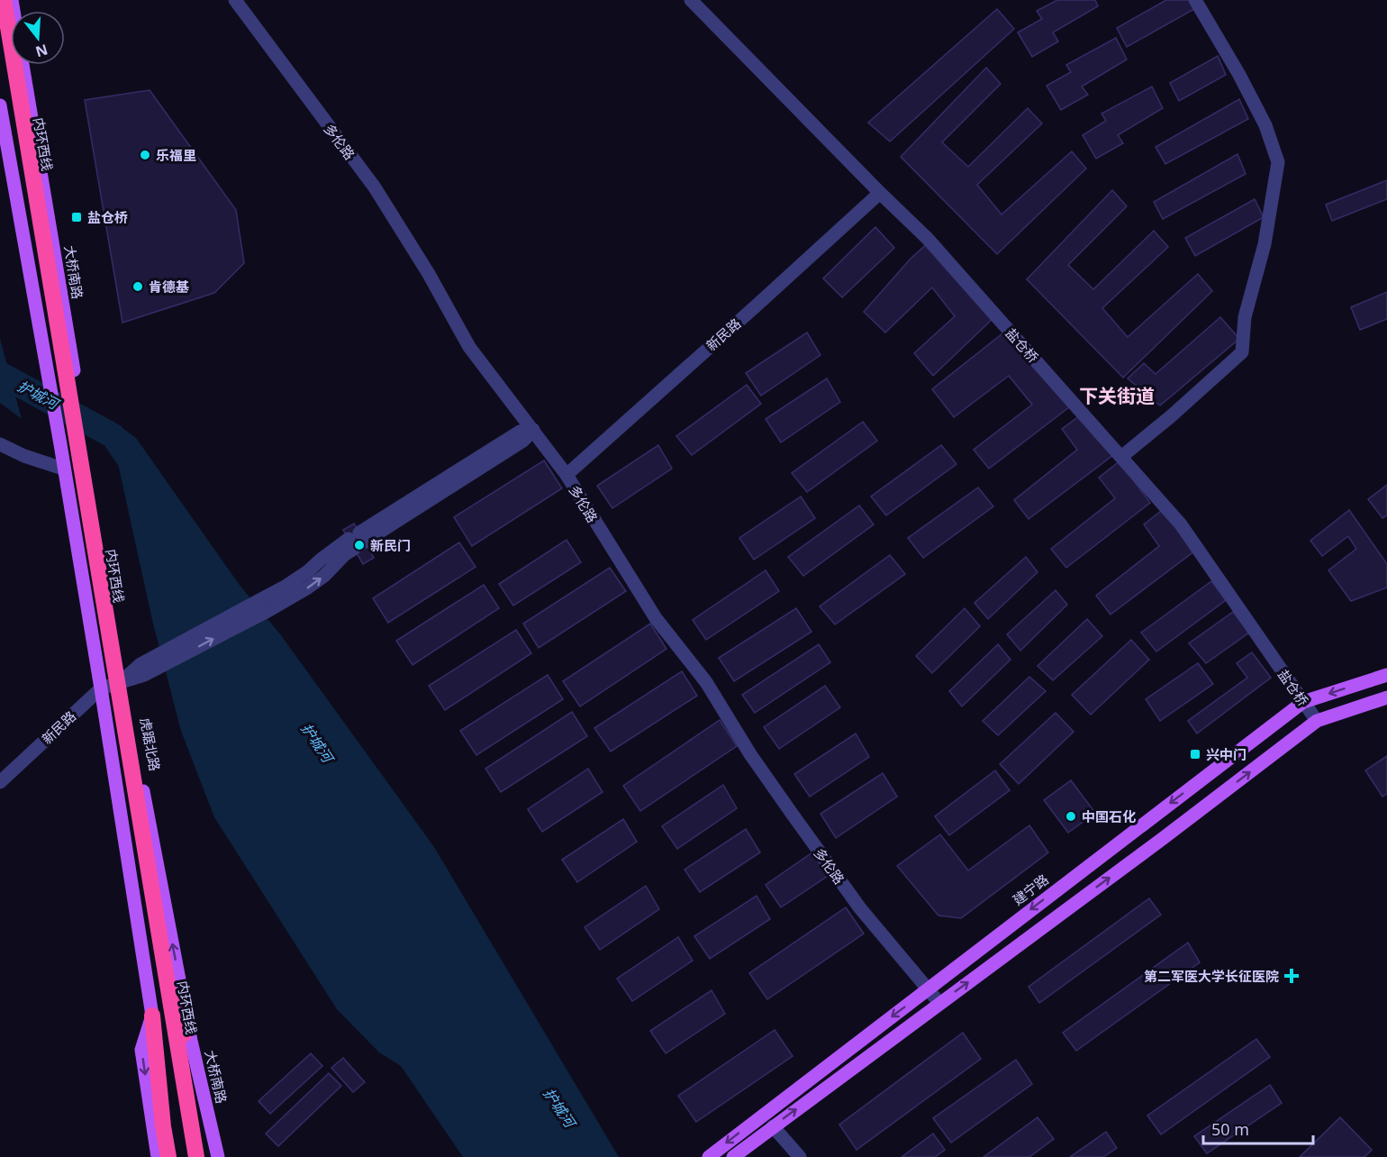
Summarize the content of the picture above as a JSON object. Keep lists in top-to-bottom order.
{
  "streets": {
    "highway": ["内环西线"],
    "main road": ["大桥南路", "虎踞北路", "建宁路"],
    "street": ["多伦路", "新民路", "盐仓桥"]
  },
  "crossings": [
    ["多伦路", "新民路"],
    ["多伦路", "建宁路"],
    ["大桥南路", "虎踞北路"],
    ["新民路", "盐仓桥"],
    ["新民路", "虎踞北路"],
    ["盐仓桥", "建宁路"]
  ],
  "districts": ["下关街道"],
  "water": ["护城河"],
  "places": {
    "other": [
      "乐福里",
      "肯德基",
      "新民门",
      "中国石化"
    ],
    "transit": ["盐仓桥", "兴中门"],
    "health": ["第二军医大学长征医院"]
  },
  "scale_bar": "50 m",
  "north": "bottom"
}
